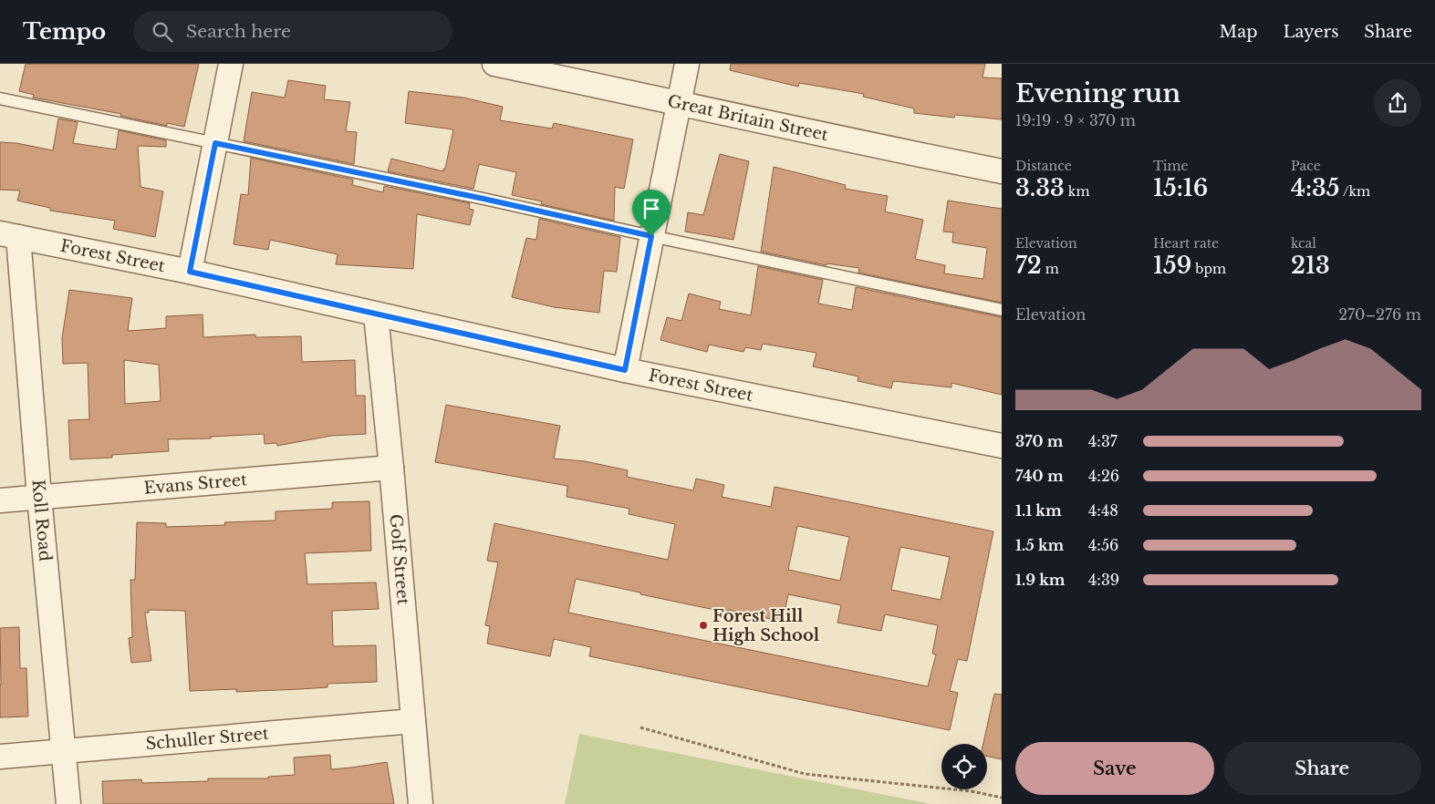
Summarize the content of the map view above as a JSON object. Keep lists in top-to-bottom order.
{
  "streets": {
    "street": [
      "Great Britain Street",
      "Forest Street",
      "Evans Street",
      "Koll Road",
      "Golf Street",
      "Schuller Street"
    ]
  },
  "crossings": [
    ["Forest Street", "Koll Road"],
    ["Forest Street", "Golf Street"],
    ["Evans Street", "Koll Road"],
    ["Evans Street", "Golf Street"],
    ["Koll Road", "Schuller Street"],
    ["Golf Street", "Schuller Street"]
  ],
  "places": ["Forest Hill High School"],
  "page": {
    "header": "Tempo",
    "search": "Search here",
    "nav": ["Map", "Layers", "Share"],
    "heading": ["Evening run", "19:19 · 9 × 370 m"],
    "stats": [
      ["Distance", "3.33 km"],
      ["Time", "15:16"],
      ["Pace", "4:35 /km"],
      ["Elevation", "72 m"],
      ["Heart rate", "159 bpm"],
      ["kcal", "213"]
    ],
    "chart": ["Elevation", "270–276 m"],
    "list": [
      {
        "name": "370 m",
        "note": "4:37"
      },
      {
        "name": "740 m",
        "note": "4:26"
      },
      {
        "name": "1.1 km",
        "note": "4:48"
      },
      {
        "name": "1.5 km",
        "note": "4:56"
      },
      {
        "name": "1.9 km",
        "note": "4:39"
      }
    ],
    "buttons": ["Save", "Share"]
  }
}
